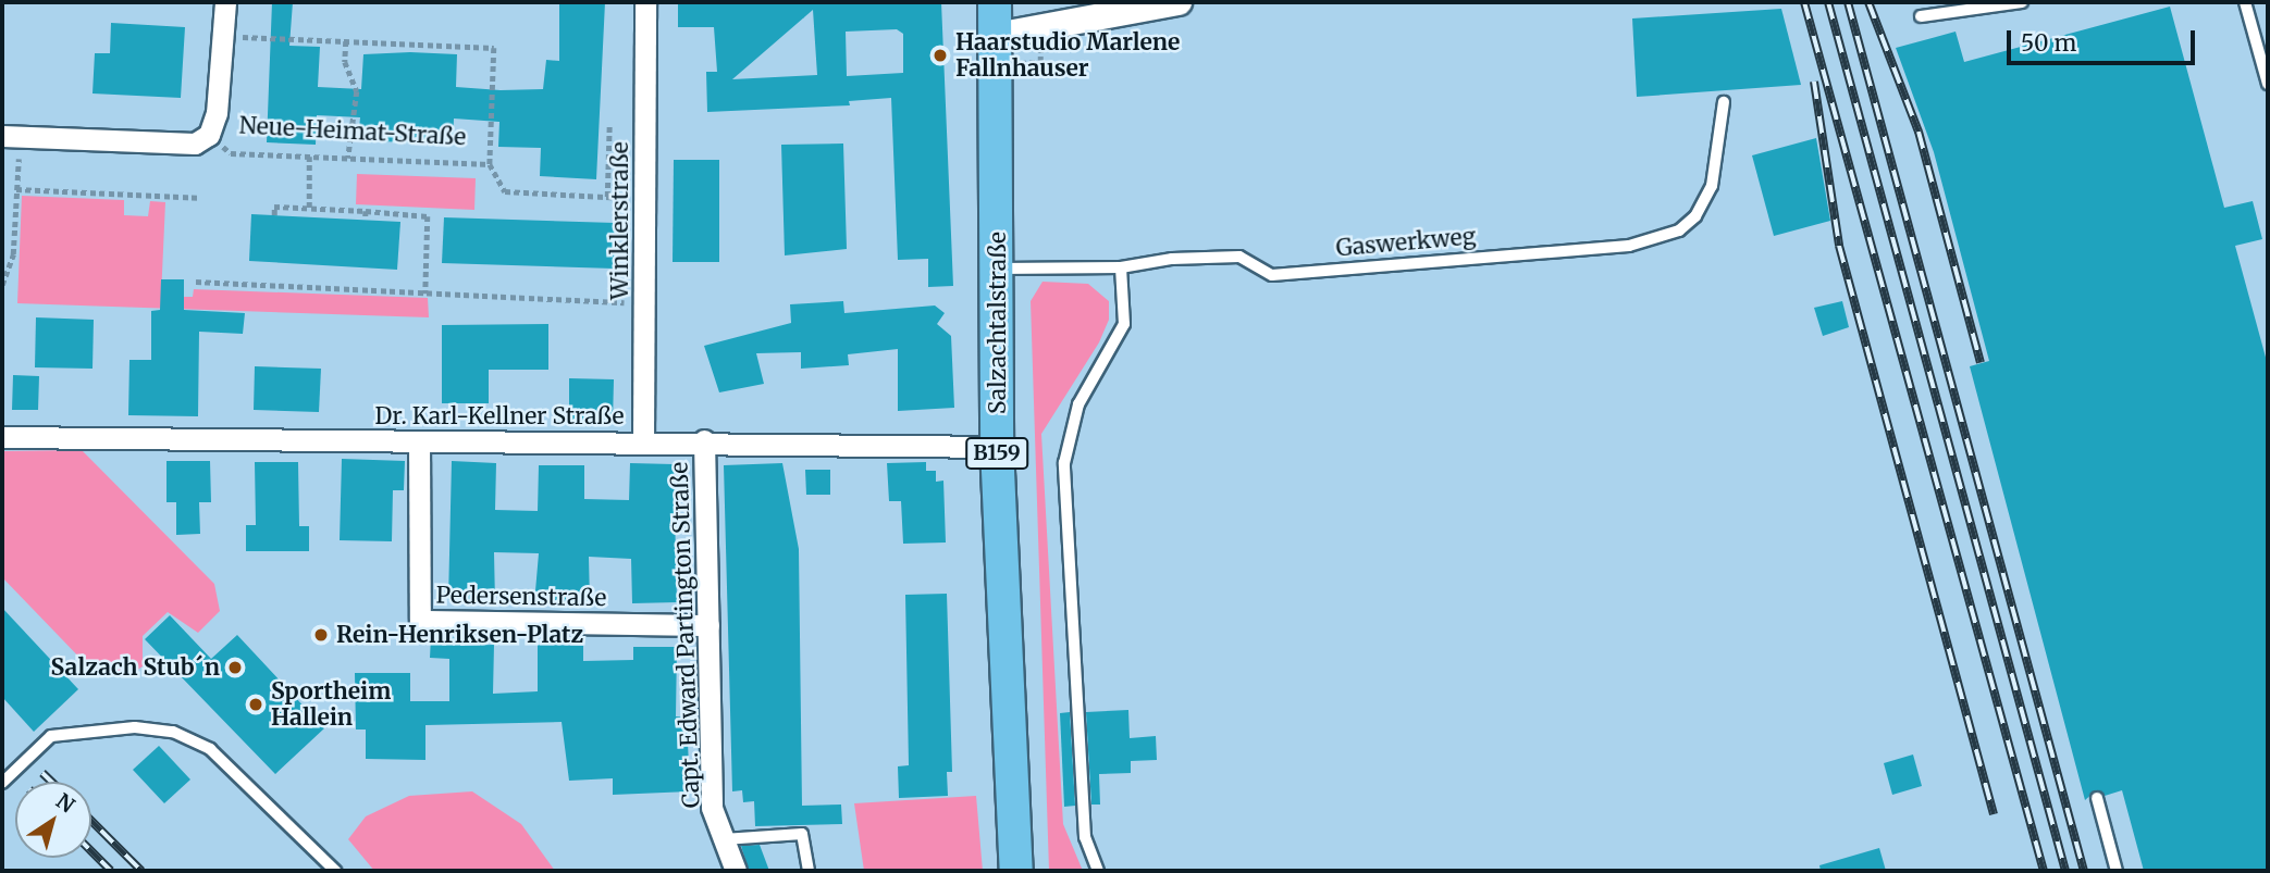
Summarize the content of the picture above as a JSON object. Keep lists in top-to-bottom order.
{
  "streets": {
    "main road": ["Salzachtalstraße", "B159"],
    "street": [
      "Neue-Heimat-Straße",
      "Winklerstraße",
      "Dr. Karl-Kellner Straße",
      "Pedersenstraße",
      "Capt. Edward Partington Straße"
    ],
    "lane": ["Gaswerkweg"]
  },
  "crossings": [
    ["Neue-Heimat-Straße", "Winklerstraße"],
    ["Winklerstraße", "Dr. Karl-Kellner Straße"],
    ["Gaswerkweg", "Salzachtalstraße"],
    ["Salzachtalstraße", "Dr. Karl-Kellner Straße"],
    ["Dr. Karl-Kellner Straße", "Pedersenstraße"],
    ["Dr. Karl-Kellner Straße", "Capt. Edward Partington Straße"],
    ["Pedersenstraße", "Capt. Edward Partington Straße"]
  ],
  "places": [
    "Haarstudio Marlene Fallnhauser",
    "Rein-Henriksen-Platz",
    "Salzach Stub´n",
    "Sportheim Hallein"
  ],
  "scale_bar": "50 m",
  "north": "top right"
}
